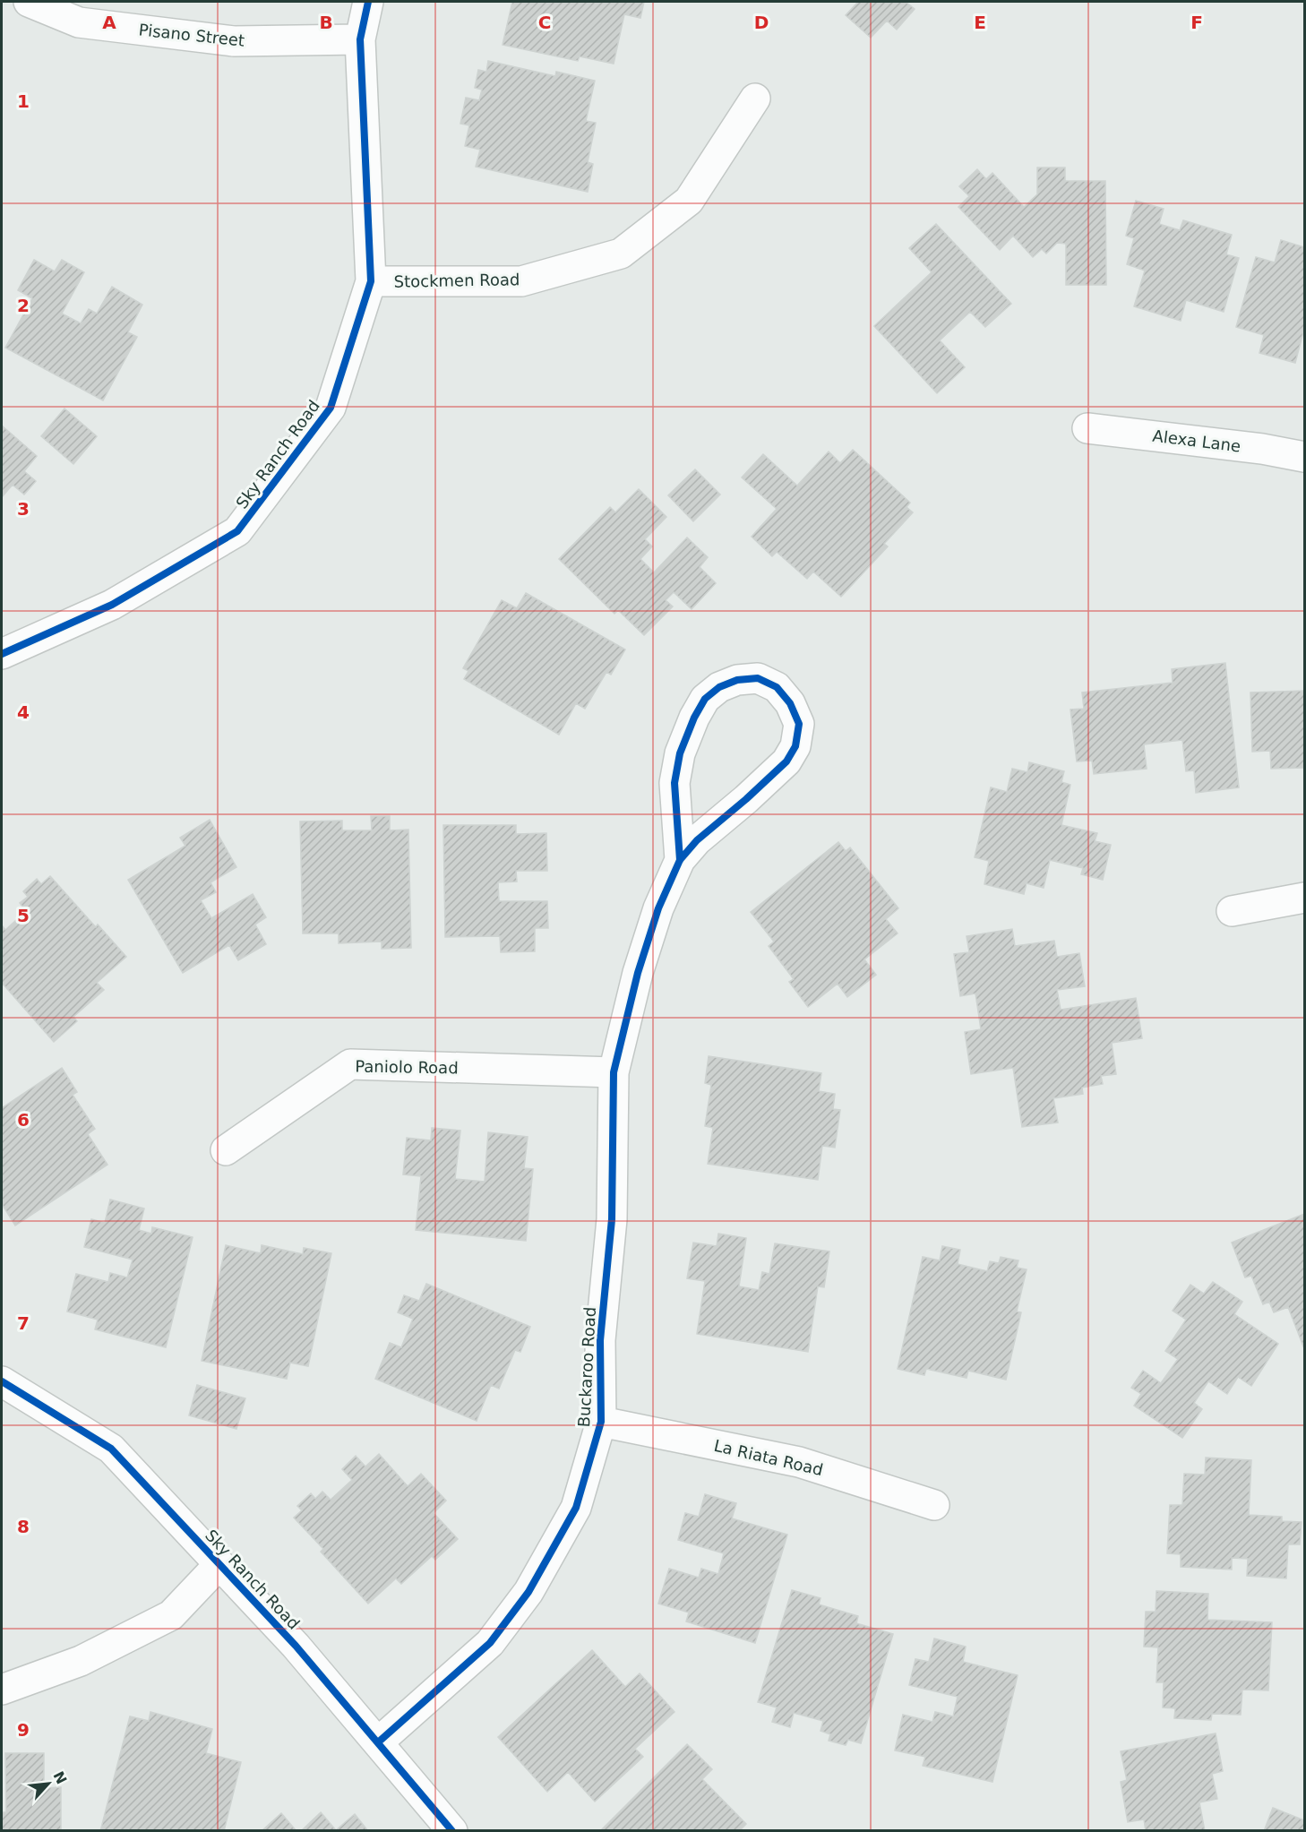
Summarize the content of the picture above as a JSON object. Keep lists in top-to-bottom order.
{
  "streets": {
    "street": [
      "Pisano Street",
      "Stockmen Road",
      "Alexa Lane",
      "Sky Ranch Road",
      "Paniolo Road",
      "Buckaroo Road",
      "La Riata Road"
    ]
  },
  "crossings": [
    ["Pisano Street", "Sky Ranch Road"],
    ["Stockmen Road", "Sky Ranch Road"],
    ["Sky Ranch Road", "Buckaroo Road"],
    ["Paniolo Road", "Buckaroo Road"],
    ["Buckaroo Road", "La Riata Road"]
  ],
  "north": "top right",
  "grid": {
    "columns": [
      "A",
      "B",
      "C",
      "D",
      "E",
      "F"
    ],
    "rows": [
      "1",
      "2",
      "3",
      "4",
      "5",
      "6",
      "7",
      "8",
      "9"
    ]
  }
}
